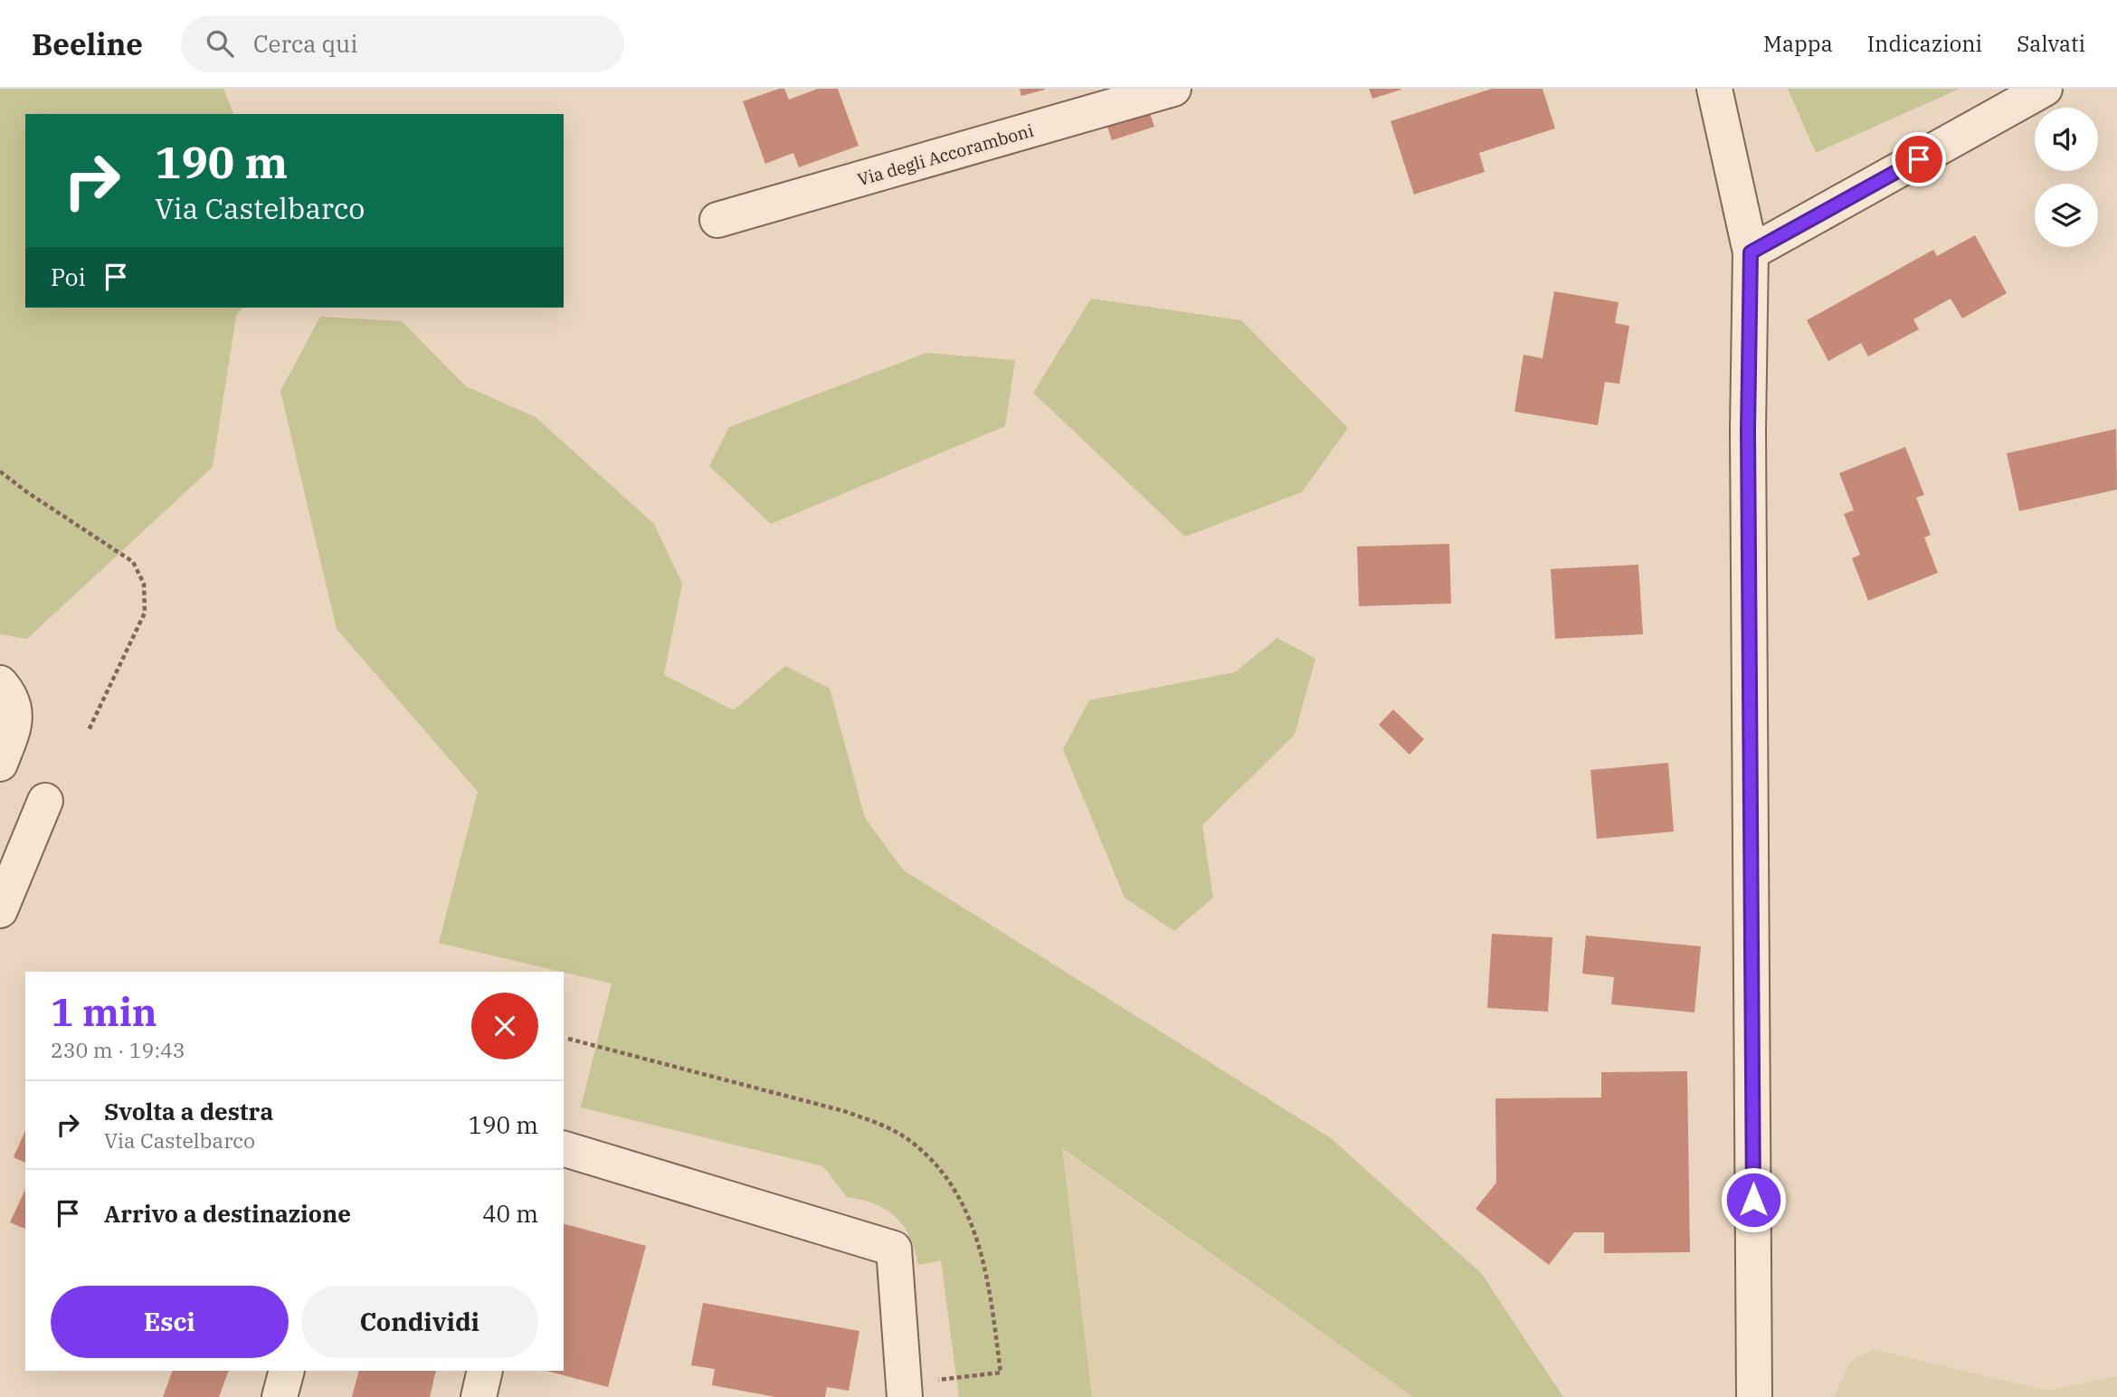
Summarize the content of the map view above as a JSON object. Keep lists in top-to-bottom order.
{
  "streets": {
    "street": ["Via degli Accoramboni"]
  },
  "page": {
    "header": "Beeline",
    "search": "Cerca qui",
    "nav": ["Mappa", "Indicazioni", "Salvati"],
    "turn": ["190 m", "Via Castelbarco"],
    "then": "Poi",
    "heading": ["1 min", "230 m · 19:43"],
    "list": [
      {
        "name": "Svolta a destra",
        "note": "Via Castelbarco",
        "value": "190 m"
      },
      {
        "name": "Arrivo a destinazione",
        "value": "40 m"
      }
    ],
    "buttons": ["Esci", "Condividi"]
  }
}
